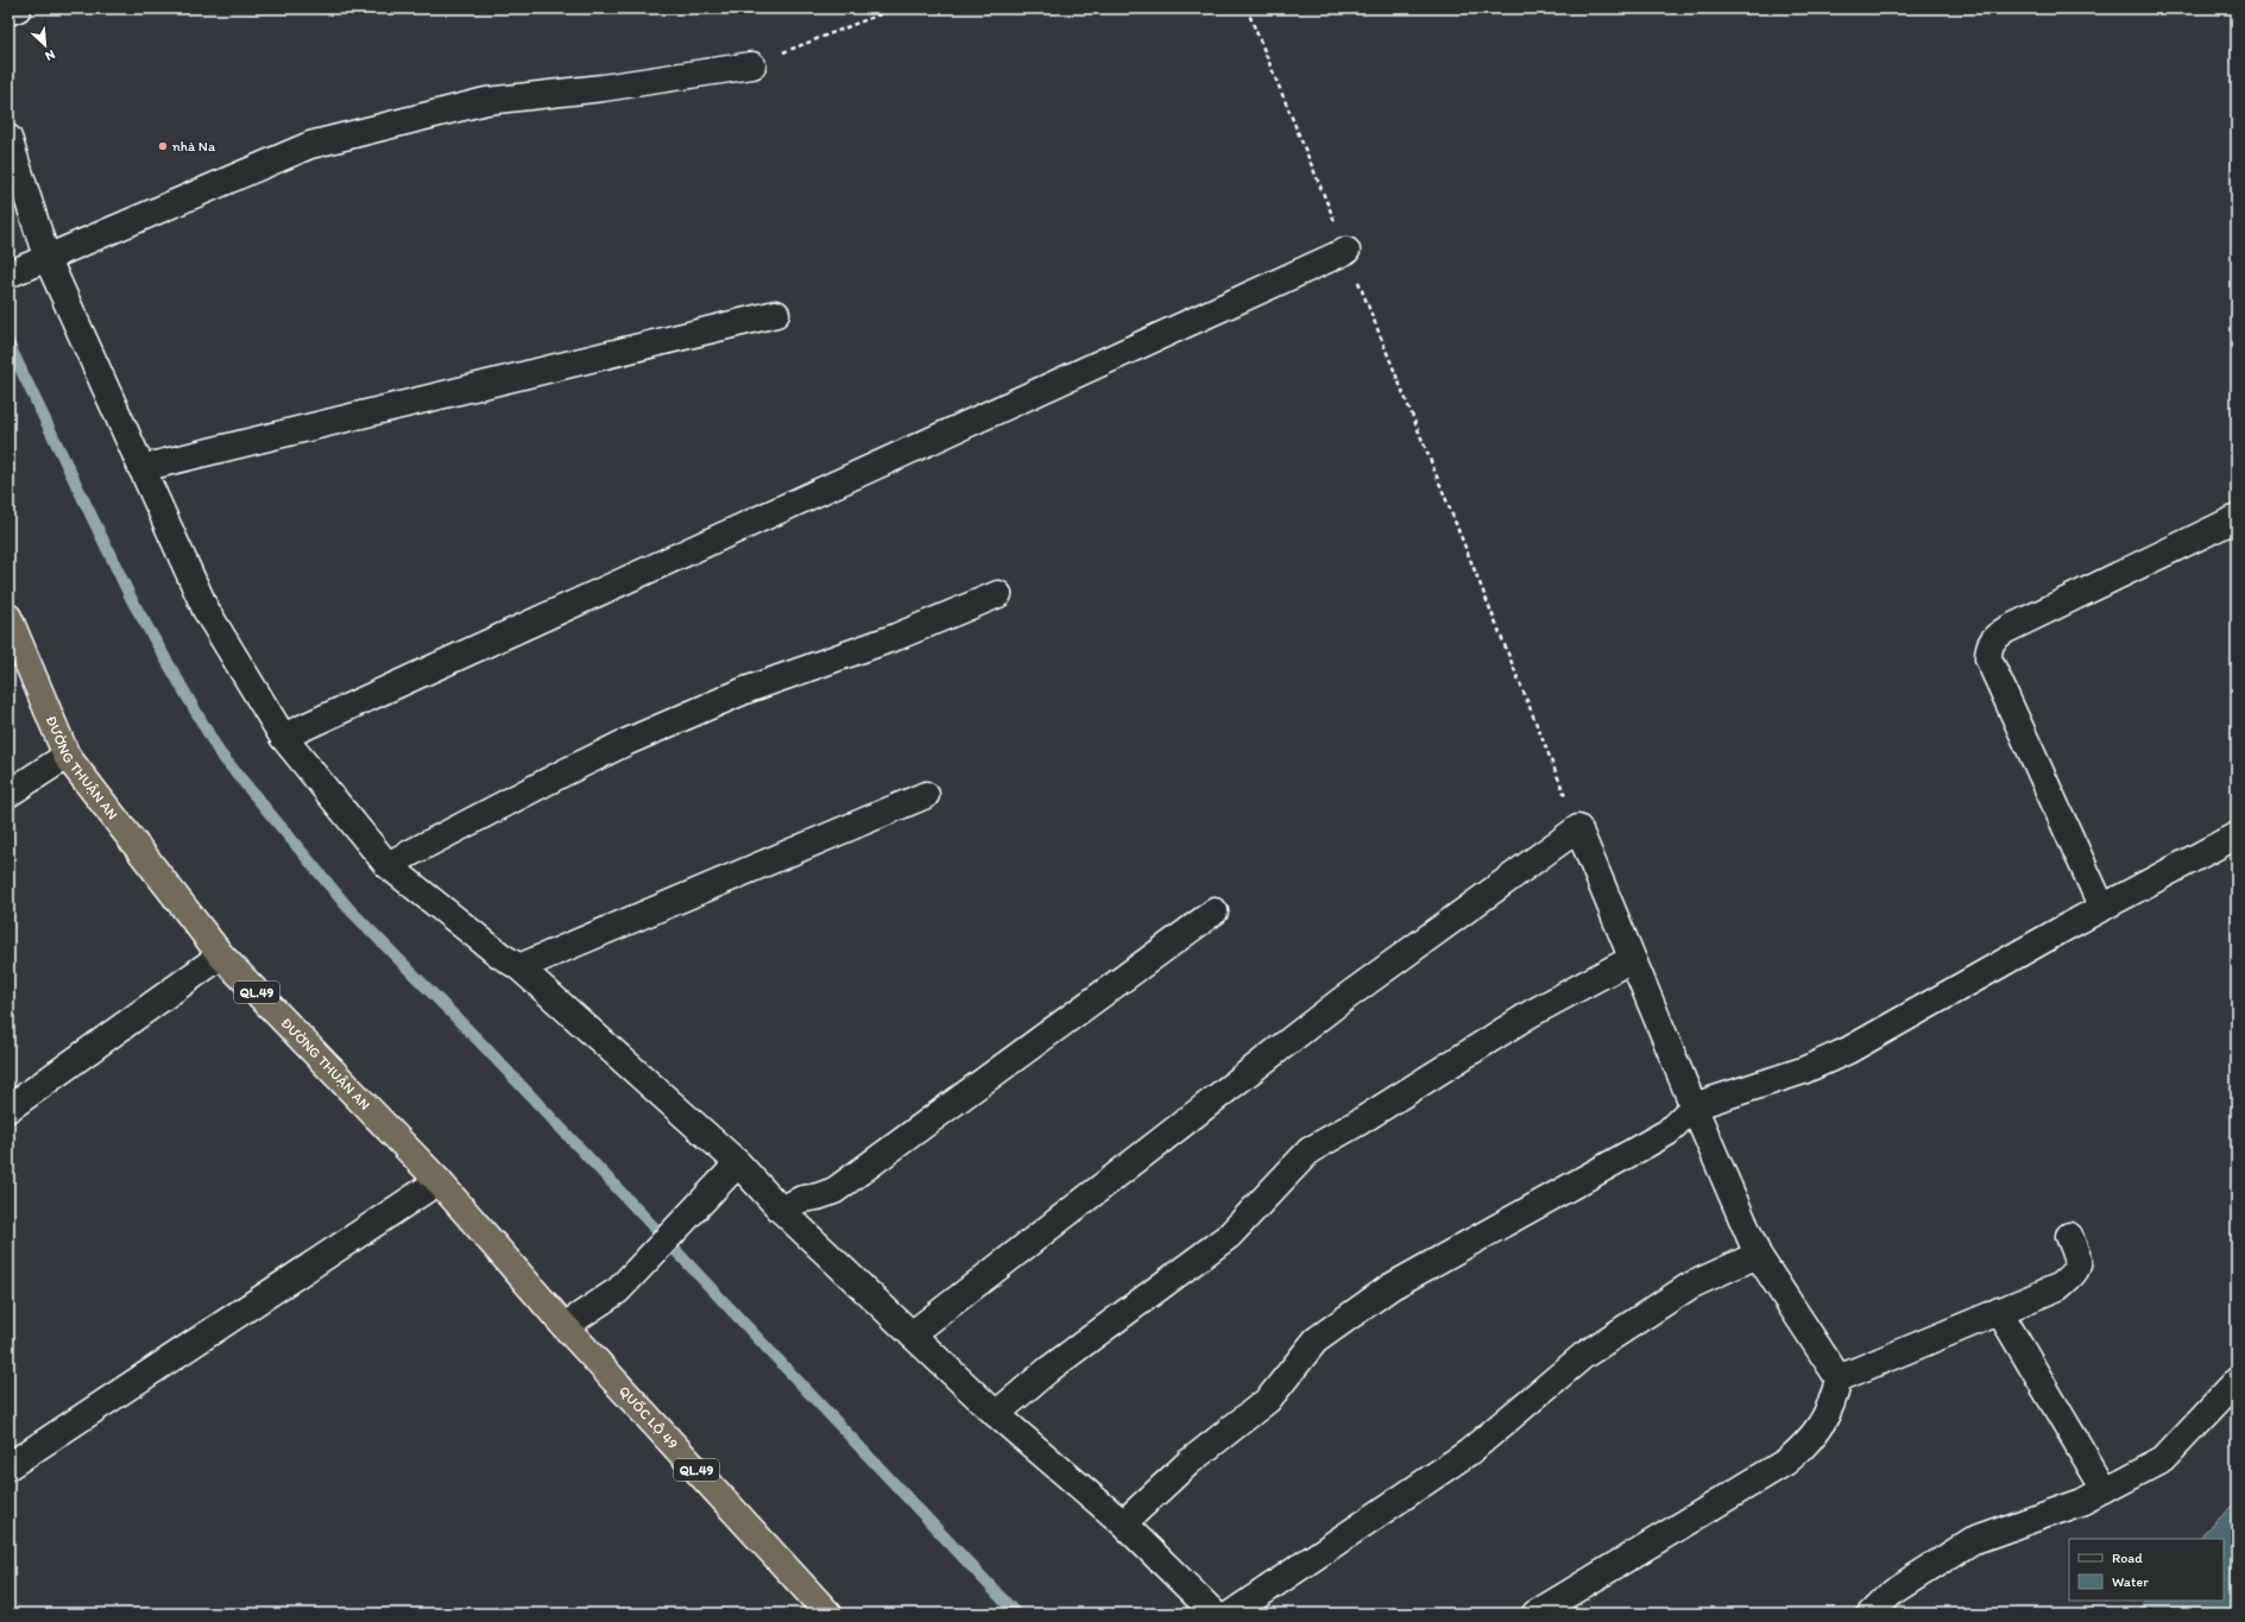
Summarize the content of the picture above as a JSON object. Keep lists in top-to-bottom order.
{
  "streets": {
    "highway": ["ĐƯỜNG THUẬN AN", "QL.49", "QUỐC LỘ 49"]
  },
  "crossings": [
    ["ĐƯỜNG THUẬN AN", "QUỐC LỘ 49"]
  ],
  "places": ["nhà Na"],
  "legend": ["Road", "Water"],
  "north": "bottom right"
}
